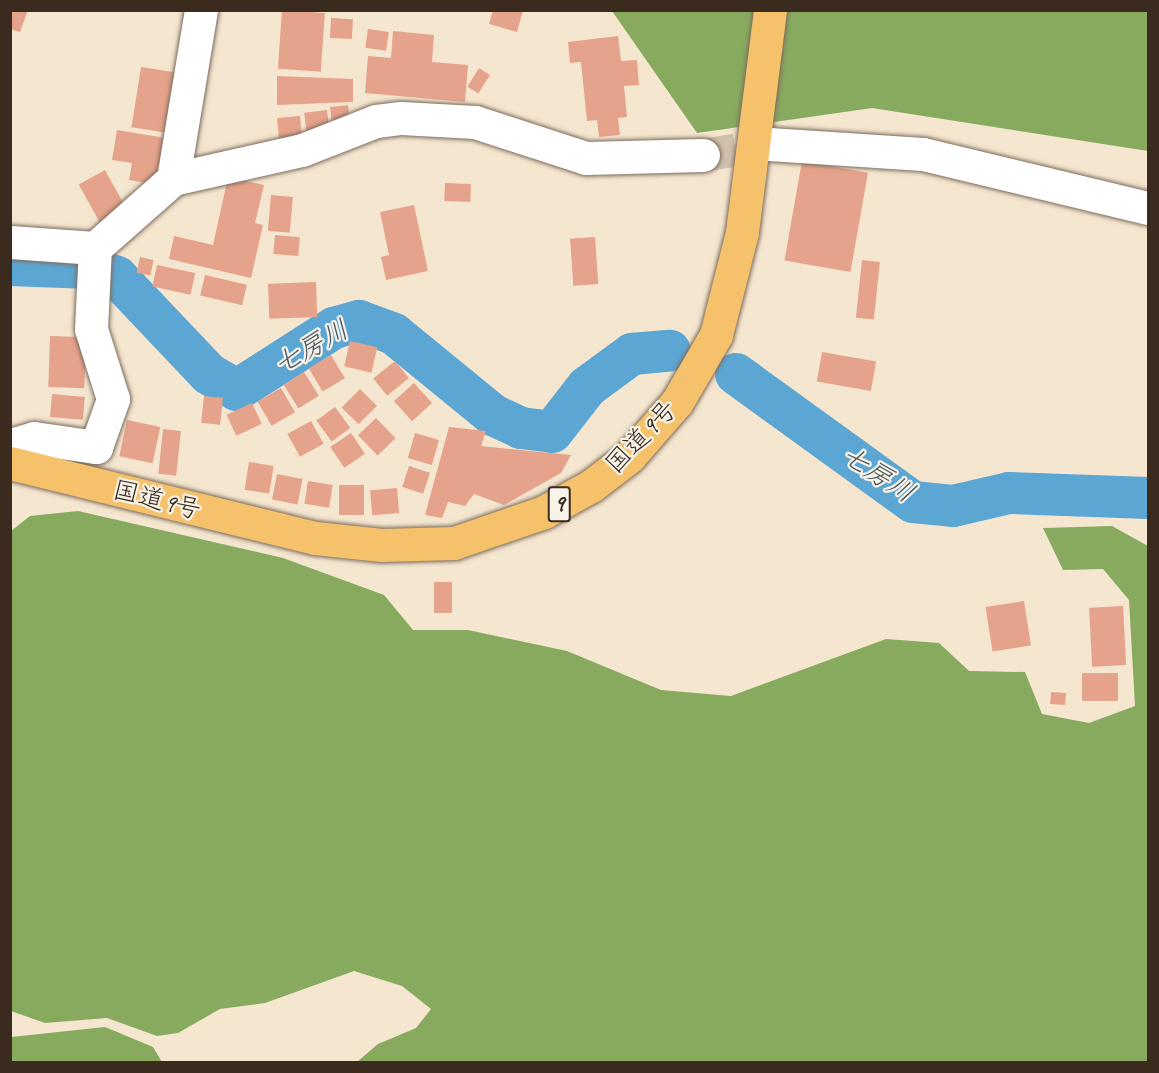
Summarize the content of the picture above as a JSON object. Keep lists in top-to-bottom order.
{
  "streets": {
    "highway": ["国道9号", "9"]
  },
  "water": ["七房川"]
}
